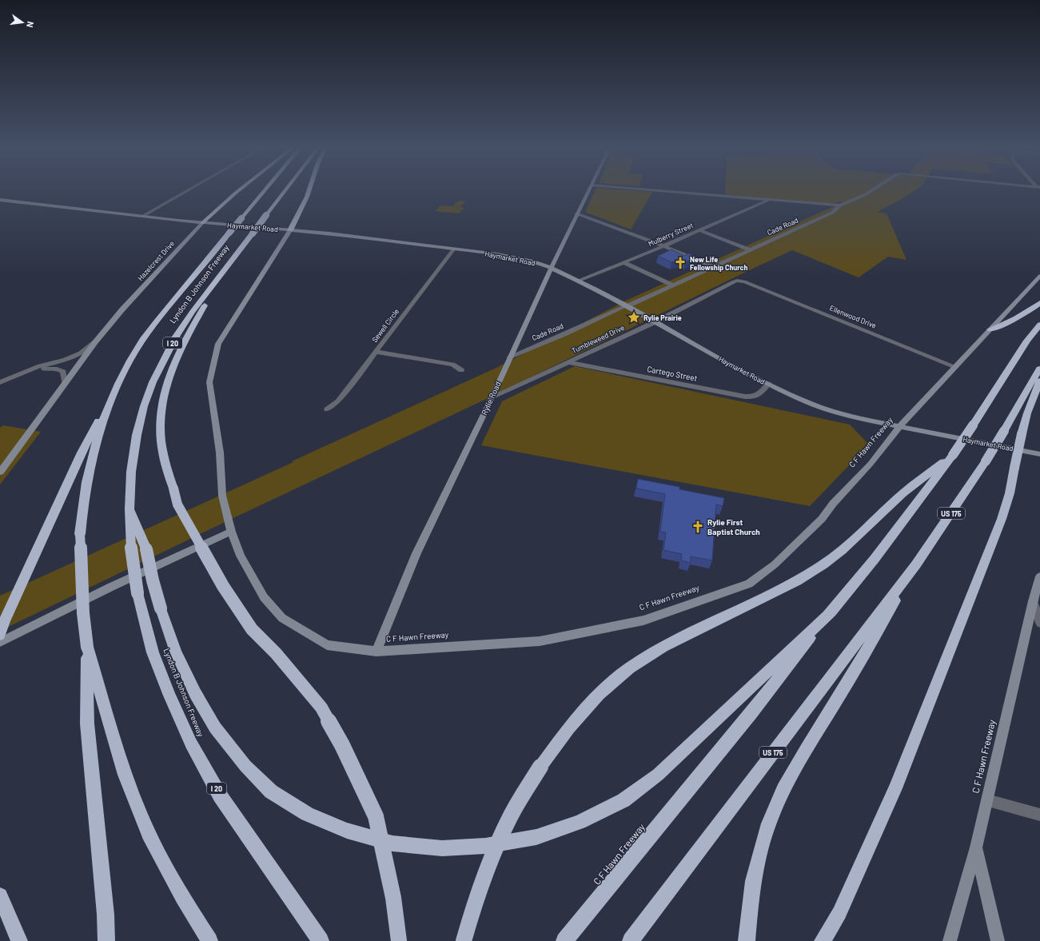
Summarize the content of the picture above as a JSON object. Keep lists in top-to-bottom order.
{
  "streets": {
    "highway": [
      "Lyndon B Johnson Freeway",
      "I 20",
      "C F Hawn Freeway",
      "US 175"
    ],
    "main road": ["Haymarket Road", "Hazelcrest Drive", "Rylie Road"],
    "street": [
      "Cade Road",
      "Mulberry Street",
      "Ellenwood Drive",
      "Sewell Circle",
      "Tumbleweed Drive",
      "Cartego Street"
    ]
  },
  "crossings": [
    ["Cade Road", "Haymarket Road"],
    ["Cade Road", "Rylie Road"],
    ["Haymarket Road", "Mulberry Street"],
    ["Haymarket Road", "Hazelcrest Drive"],
    ["Haymarket Road", "Sewell Circle"],
    ["Haymarket Road", "Tumbleweed Drive"],
    ["Haymarket Road", "Cartego Street"],
    ["Haymarket Road", "Rylie Road"],
    ["Haymarket Road", "C F Hawn Freeway"],
    ["Ellenwood Drive", "Tumbleweed Drive"],
    ["Ellenwood Drive", "C F Hawn Freeway"],
    ["Tumbleweed Drive", "Cartego Street"],
    ["Tumbleweed Drive", "Rylie Road"],
    ["Rylie Road", "C F Hawn Freeway"]
  ],
  "places": {
    "church": ["New Life Fellowship Church", "Rylie First Baptist Church"],
    "place": ["Rylie Prairie"]
  },
  "north": "right"
}
